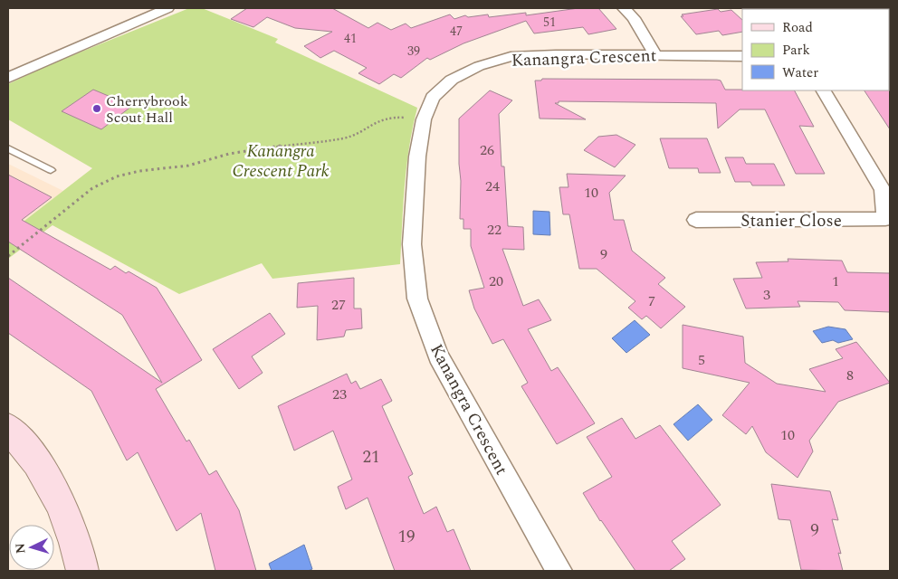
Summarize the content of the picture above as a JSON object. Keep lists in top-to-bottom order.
{
  "streets": {
    "street": ["Kanangra Crescent", "Stanier Close"]
  },
  "parks": ["Kanangra Crescent Park"],
  "places": ["Cherrybrook Scout Hall"],
  "house_numbers": [
    "51",
    "47",
    "41",
    "39",
    "26",
    "24",
    "10",
    "22",
    "9",
    "20",
    "1",
    "3",
    "7",
    "27",
    "5",
    "8",
    "23",
    "10",
    "21",
    "9",
    "19"
  ],
  "legend": ["Road", "Park", "Water"],
  "north": "left"
}
